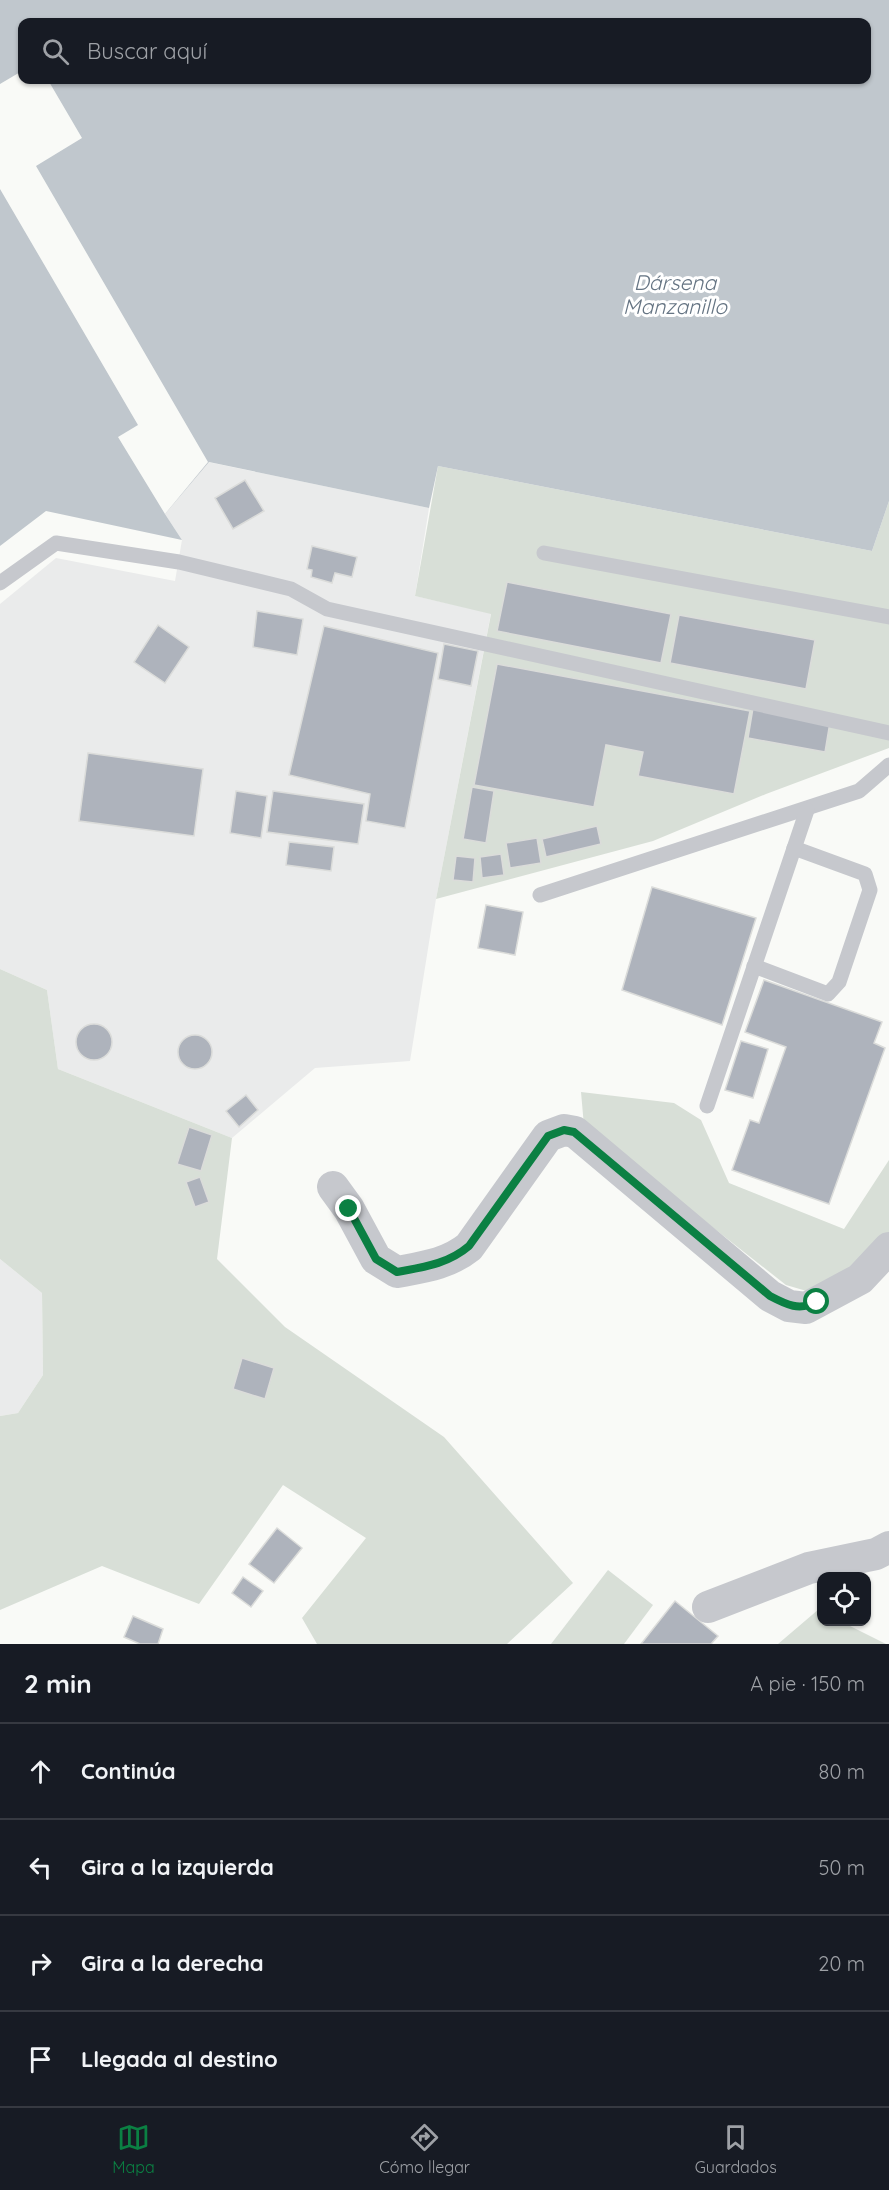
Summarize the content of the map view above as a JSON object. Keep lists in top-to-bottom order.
{
  "water": ["Dársena Manzanillo"],
  "page": {
    "search": "Buscar aquí",
    "heading": ["2 min", "A pie · 150 m"],
    "list": [
      ["Continúa", "80 m"],
      ["Gira a la izquierda", "50 m"],
      ["Gira a la derecha", "20 m"],
      "Llegada al destino"
    ],
    "nav": ["Mapa", "Cómo llegar", "Guardados"]
  }
}
